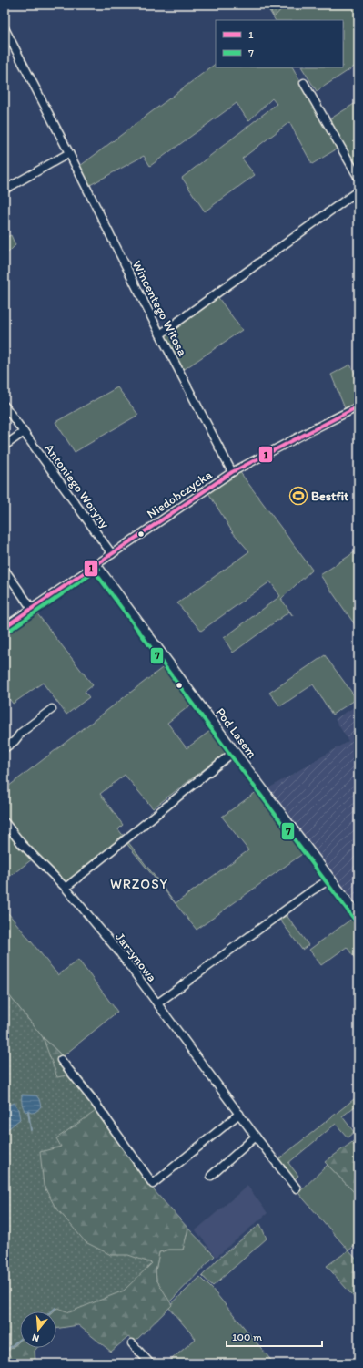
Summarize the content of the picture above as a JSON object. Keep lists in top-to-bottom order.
{
  "streets": {
    "street": [
      "Wincentego Witosa",
      "Antoniego Woryny",
      "Niedobczycka",
      "Pod Lasem",
      "Jarzynowa"
    ]
  },
  "crossings": [
    ["Wincentego Witosa", "Niedobczycka"],
    ["Antoniego Woryny", "Niedobczycka"],
    ["Niedobczycka", "Pod Lasem"]
  ],
  "districts": ["WRZOSY"],
  "places": {
    "sports": ["Bestfit"]
  },
  "lines": ["transit line 1", "transit line 7"],
  "legend": ["1", "7"],
  "scale_bar": "100 m",
  "north": "bottom"
}
